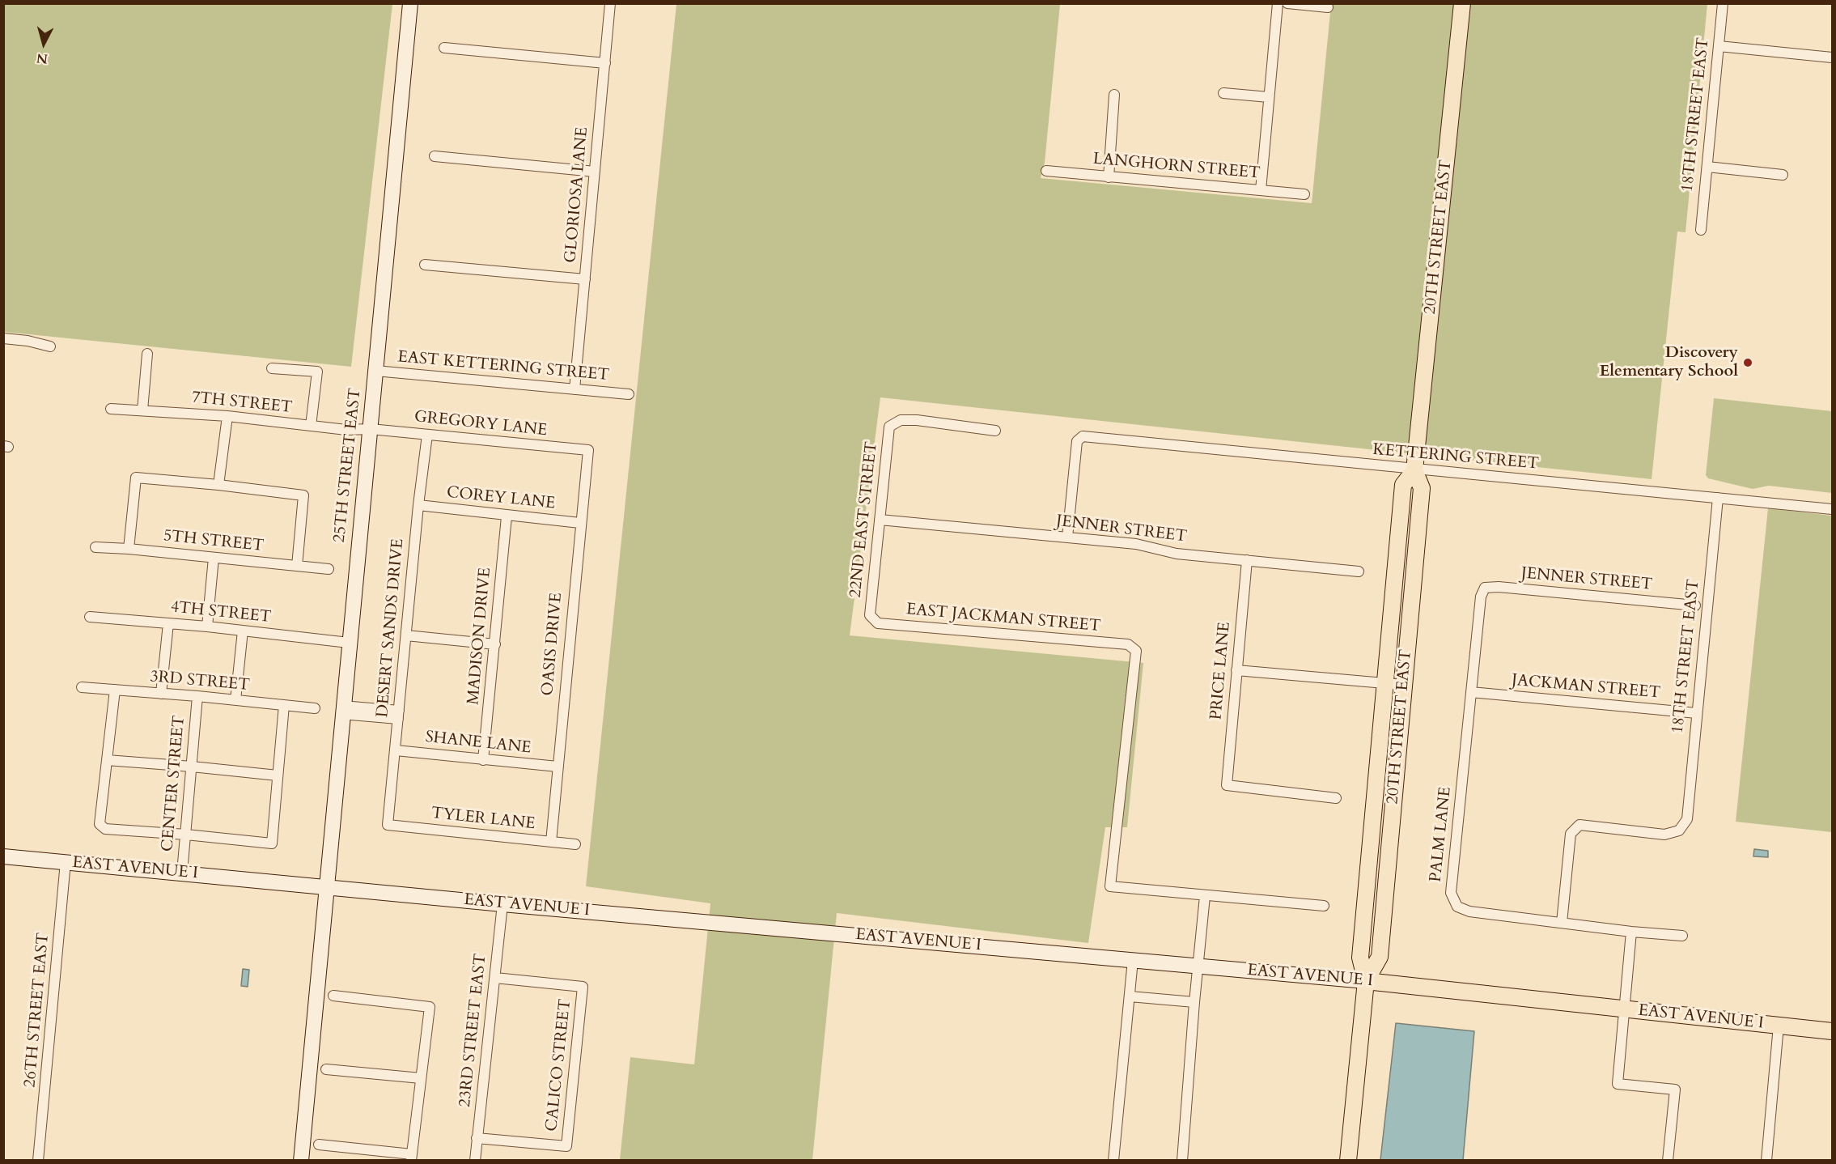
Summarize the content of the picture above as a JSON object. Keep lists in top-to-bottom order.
{
  "streets": {
    "main road": ["20TH STREET EAST", "25TH STREET EAST", "EAST AVENUE I"],
    "street": [
      "18TH STREET EAST",
      "LANGHORN STREET",
      "GLORIOSA LANE",
      "EAST KETTERING STREET",
      "7TH STREET",
      "GREGORY LANE",
      "KETTERING STREET",
      "COREY LANE",
      "22ND EAST STREET",
      "JENNER STREET",
      "5TH STREET",
      "4TH STREET",
      "EAST JACKMAN STREET",
      "DESERT SANDS DRIVE",
      "MADISON DRIVE",
      "OASIS DRIVE",
      "PRICE LANE",
      "3RD STREET",
      "JACKMAN STREET",
      "SHANE LANE",
      "CENTER STREET",
      "TYLER LANE",
      "PALM LANE",
      "26TH STREET EAST",
      "23RD STREET EAST",
      "CALICO STREET"
    ]
  },
  "crossings": [
    ["18TH STREET EAST", "KETTERING STREET"],
    ["18TH STREET EAST", "JACKMAN STREET"],
    ["18TH STREET EAST", "PALM LANE"],
    ["GLORIOSA LANE", "EAST KETTERING STREET"],
    ["20TH STREET EAST", "KETTERING STREET"],
    ["20TH STREET EAST", "EAST AVENUE I"],
    ["EAST KETTERING STREET", "25TH STREET EAST"],
    ["7TH STREET", "GREGORY LANE"],
    ["7TH STREET", "25TH STREET EAST"],
    ["GREGORY LANE", "25TH STREET EAST"],
    ["GREGORY LANE", "DESERT SANDS DRIVE"],
    ["GREGORY LANE", "OASIS DRIVE"],
    ["KETTERING STREET", "JENNER STREET"],
    ["25TH STREET EAST", "4TH STREET"],
    ["25TH STREET EAST", "EAST AVENUE I"],
    ["COREY LANE", "DESERT SANDS DRIVE"],
    ["COREY LANE", "MADISON DRIVE"],
    ["COREY LANE", "OASIS DRIVE"],
    ["22ND EAST STREET", "JENNER STREET"],
    ["22ND EAST STREET", "EAST JACKMAN STREET"],
    ["JENNER STREET", "PRICE LANE"],
    ["JENNER STREET", "PALM LANE"],
    ["DESERT SANDS DRIVE", "SHANE LANE"],
    ["DESERT SANDS DRIVE", "TYLER LANE"],
    ["MADISON DRIVE", "SHANE LANE"],
    ["OASIS DRIVE", "SHANE LANE"],
    ["OASIS DRIVE", "TYLER LANE"],
    ["3RD STREET", "CENTER STREET"],
    ["JACKMAN STREET", "PALM LANE"],
    ["CENTER STREET", "EAST AVENUE I"],
    ["EAST AVENUE I", "26TH STREET EAST"],
    ["EAST AVENUE I", "23RD STREET EAST"],
    ["23RD STREET EAST", "CALICO STREET"]
  ],
  "places": ["Discovery Elementary School"],
  "north": "bottom"
}
